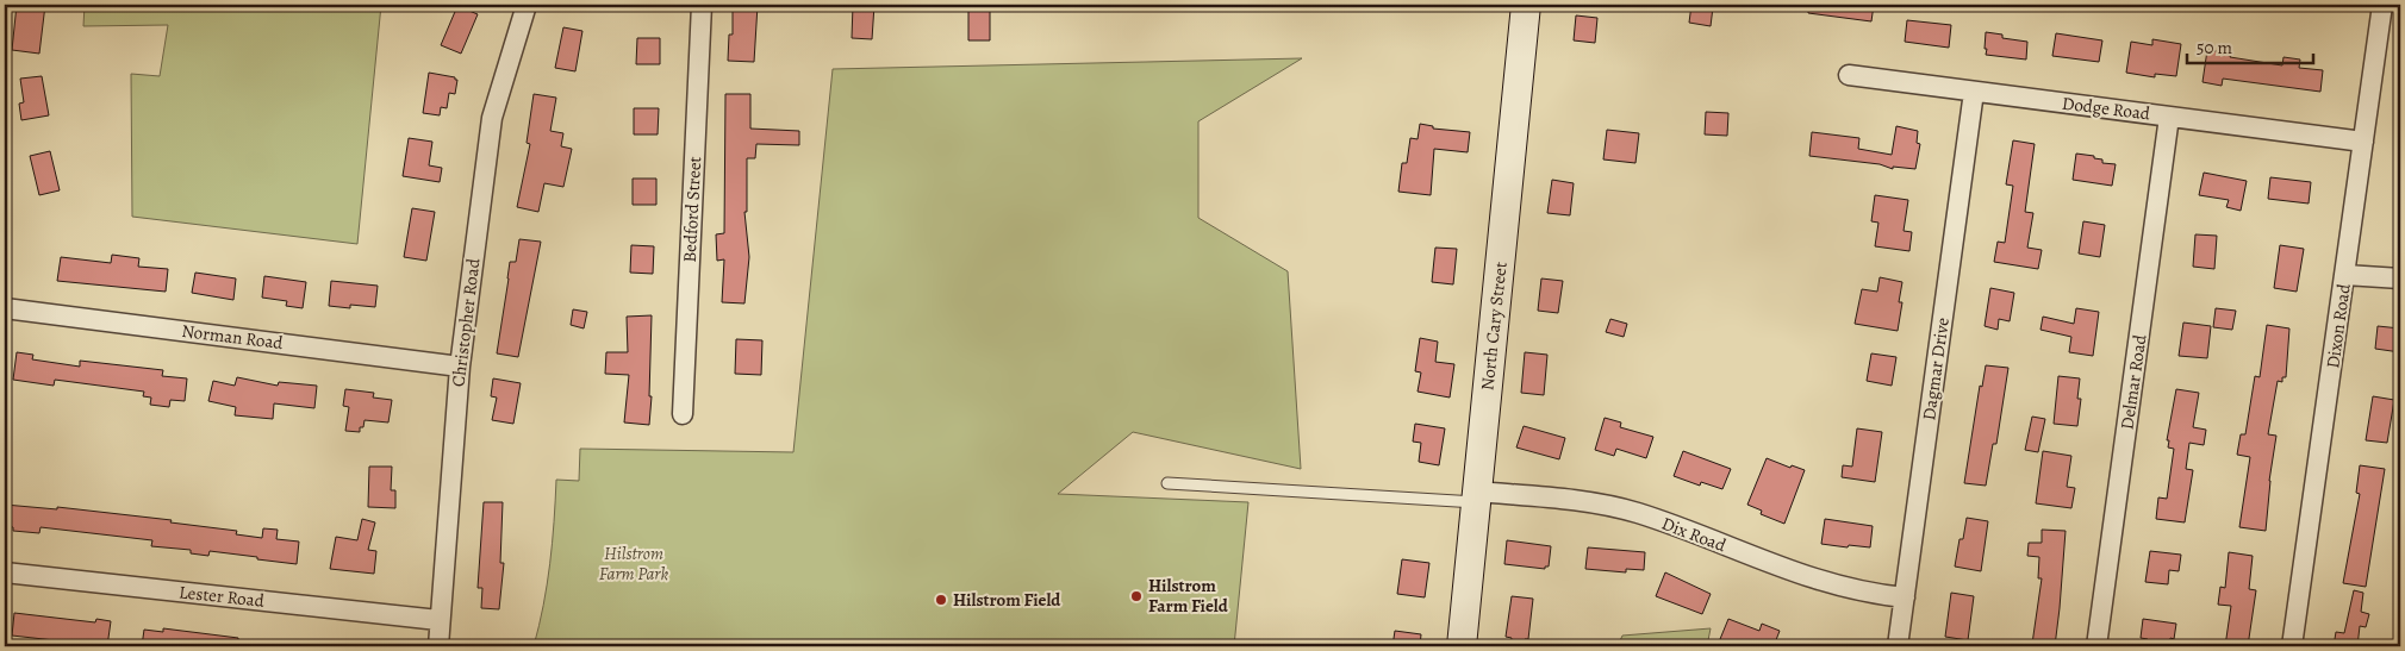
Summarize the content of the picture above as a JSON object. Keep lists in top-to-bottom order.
{
  "streets": {
    "main road": ["North Cary Street"],
    "street": [
      "Dodge Road",
      "Bedford Street",
      "Christopher Road",
      "Dixon Road",
      "Norman Road",
      "Dagmar Drive",
      "Delmar Road",
      "Dix Road",
      "Lester Road"
    ]
  },
  "crossings": [
    ["Dodge Road", "Dixon Road"],
    ["Dodge Road", "Dagmar Drive"],
    ["Dodge Road", "Delmar Road"],
    ["Christopher Road", "Norman Road"],
    ["Christopher Road", "Lester Road"],
    ["North Cary Street", "Dix Road"],
    ["Dagmar Drive", "Dix Road"]
  ],
  "parks": ["Hilstrom Farm Park"],
  "places": ["Hilstrom Farm Field", "Hilstrom Field"],
  "scale_bar": "50 m"
}
